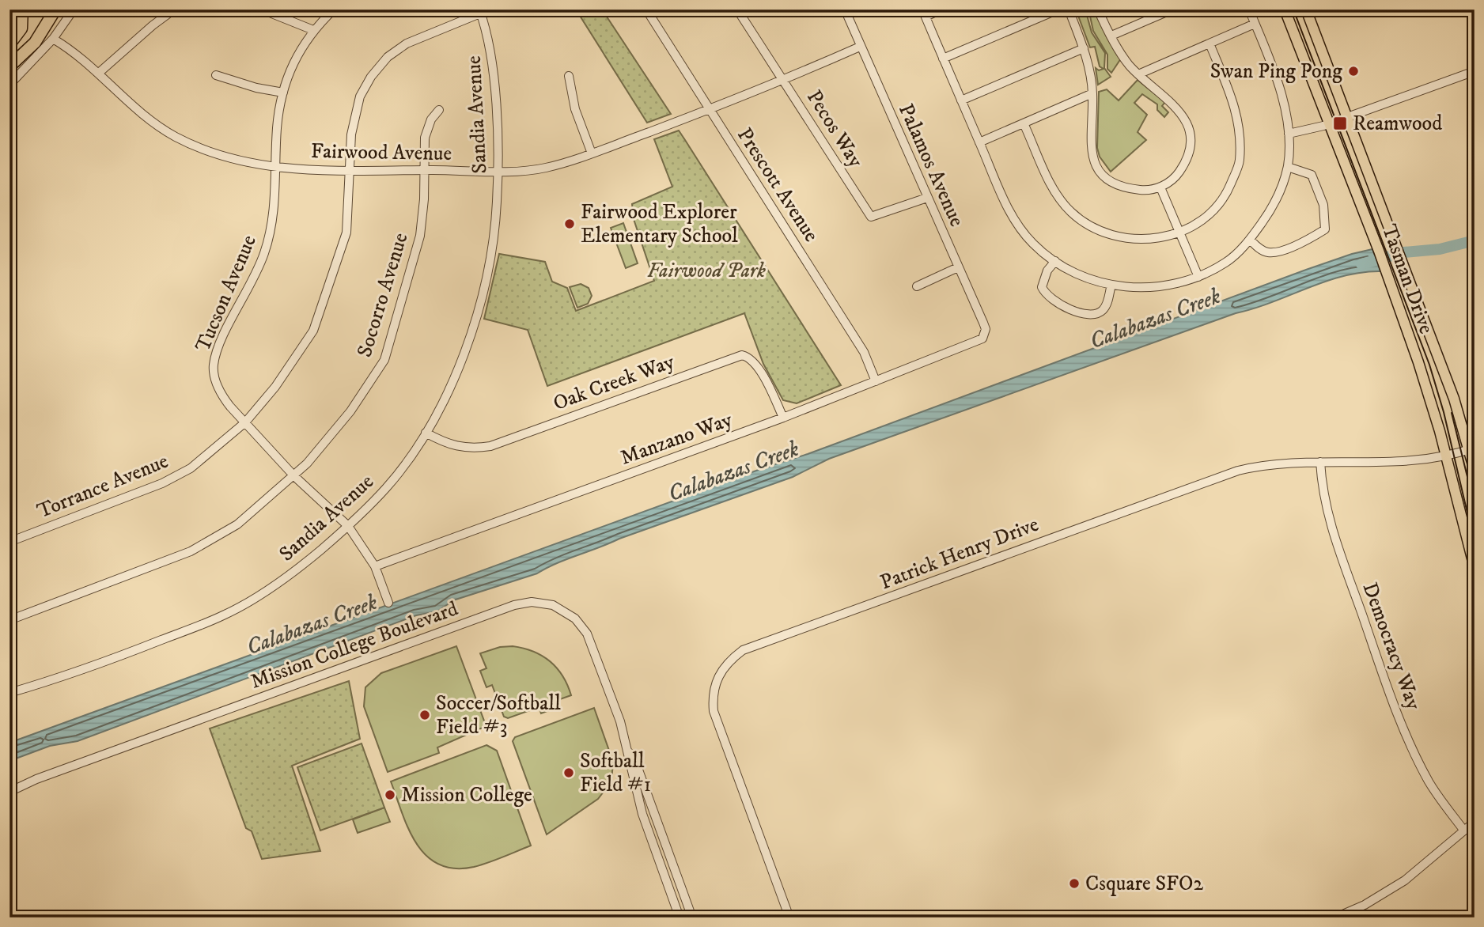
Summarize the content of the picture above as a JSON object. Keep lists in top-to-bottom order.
{
  "streets": {
    "main road": ["Tasman Drive"],
    "street": [
      "Sandia Avenue",
      "Pecos Way",
      "Fairwood Avenue",
      "Palamos Avenue",
      "Prescott Avenue",
      "Tucson Avenue",
      "Socorro Avenue",
      "Oak Creek Way",
      "Manzano Way",
      "Torrance Avenue",
      "Patrick Henry Drive",
      "Mission College Boulevard",
      "Democracy Way"
    ]
  },
  "crossings": [
    ["Sandia Avenue", "Fairwood Avenue"],
    ["Sandia Avenue", "Tucson Avenue"],
    ["Sandia Avenue", "Oak Creek Way"],
    ["Sandia Avenue", "Torrance Avenue"],
    ["Pecos Way", "Fairwood Avenue"],
    ["Pecos Way", "Palamos Avenue"],
    ["Fairwood Avenue", "Palamos Avenue"],
    ["Fairwood Avenue", "Prescott Avenue"],
    ["Fairwood Avenue", "Tucson Avenue"],
    ["Fairwood Avenue", "Socorro Avenue"],
    ["Fairwood Avenue", "Torrance Avenue"],
    ["Palamos Avenue", "Manzano Way"],
    ["Prescott Avenue", "Manzano Way"],
    ["Tasman Drive", "Patrick Henry Drive"],
    ["Tucson Avenue", "Socorro Avenue"],
    ["Tucson Avenue", "Manzano Way"],
    ["Tucson Avenue", "Torrance Avenue"],
    ["Oak Creek Way", "Manzano Way"],
    ["Patrick Henry Drive", "Democracy Way"]
  ],
  "water": ["Calabazas Creek"],
  "parks": ["Fairwood Park"],
  "places": {
    "other": [
      "Swan Ping Pong",
      "Fairwood Explorer Elementary School",
      "Soccer/Softball Field #3",
      "Softball Field #1",
      "Mission College",
      "Csquare SFO2"
    ],
    "transit": ["Reamwood"]
  }
}
